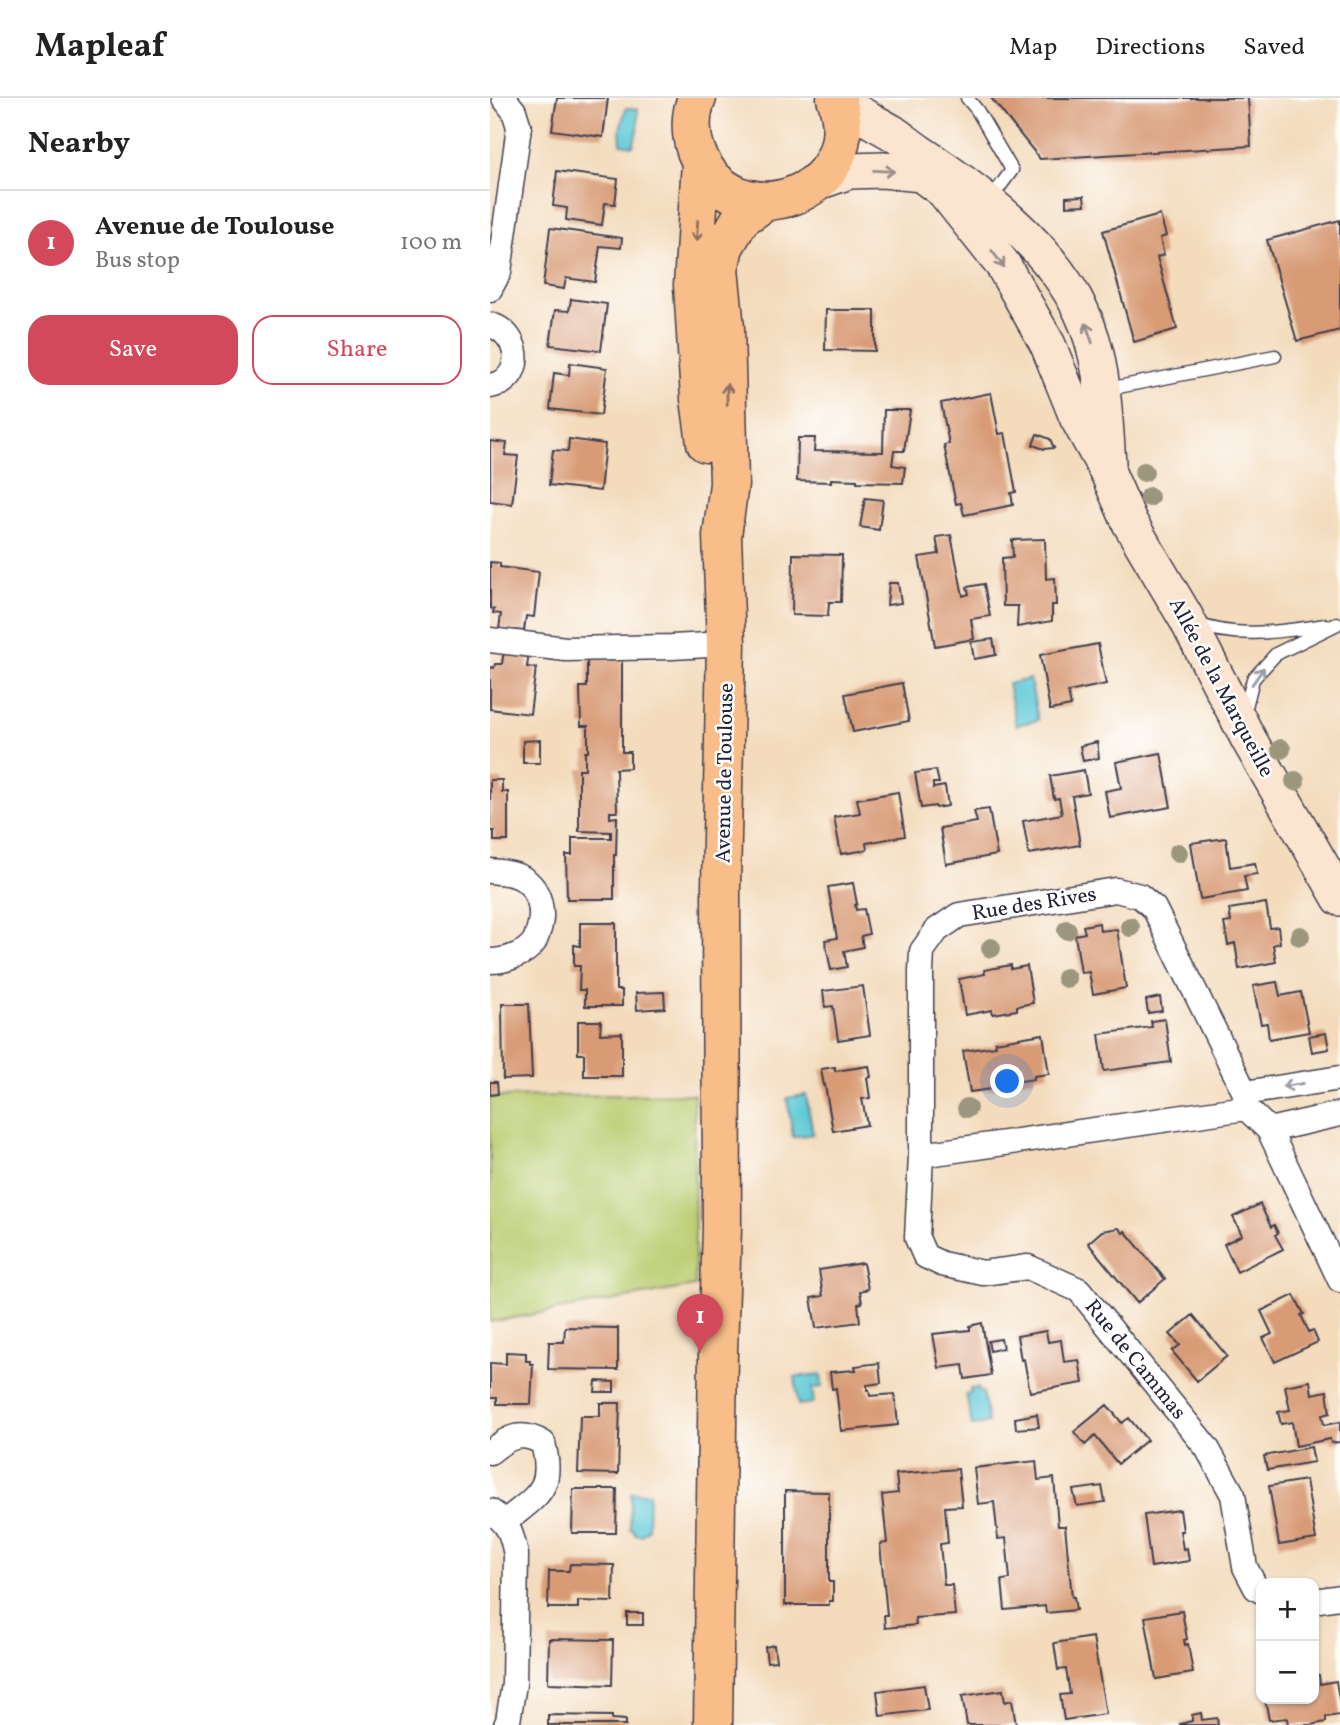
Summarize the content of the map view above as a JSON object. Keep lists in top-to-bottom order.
{
  "streets": {
    "main road": ["Avenue de Toulouse"],
    "street": ["Allée de la Marqueille", "Rue des Rives", "Rue de Cammas"]
  },
  "crossings": [
    ["Rue des Rives", "Rue de Cammas"]
  ],
  "page": {
    "header": "Mapleaf",
    "nav": ["Map", "Directions", "Saved"],
    "heading": "Nearby",
    "list": [
      {
        "mark": "1",
        "name": "Avenue de Toulouse",
        "note": "Bus stop",
        "value": "100 m"
      }
    ],
    "buttons": ["Save", "Share"],
    "pins": "1",
    "map_buttons": ["+", "−"]
  }
}
